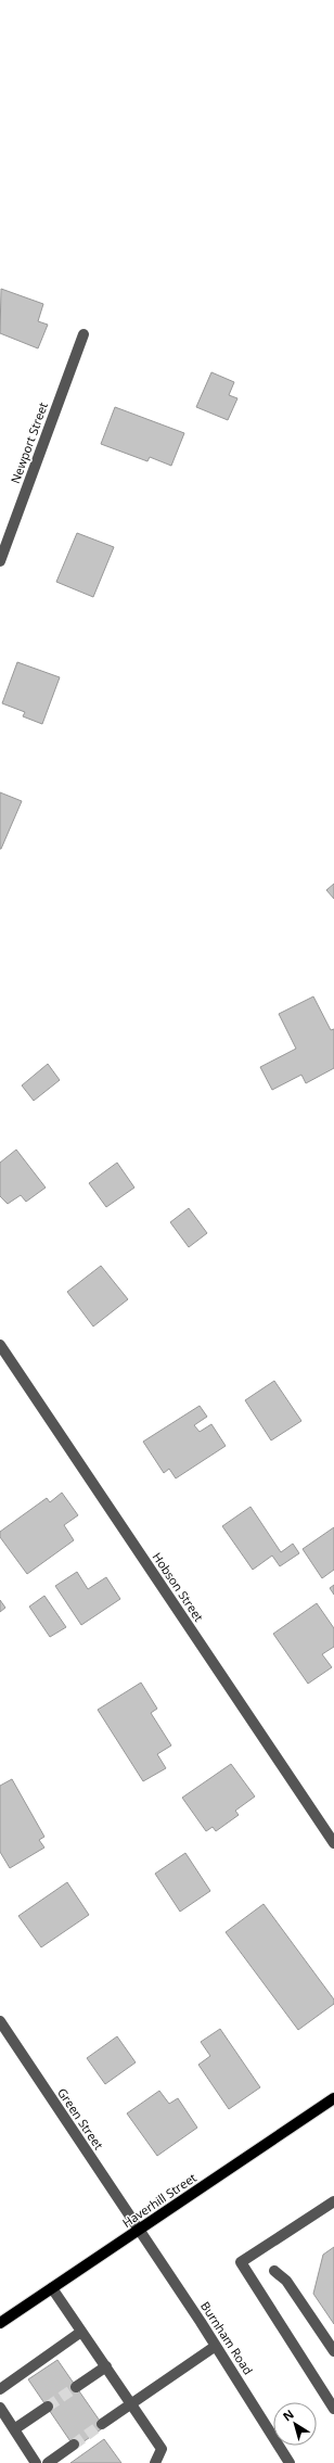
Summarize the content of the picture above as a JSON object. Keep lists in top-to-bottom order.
{
  "streets": {
    "main road": ["Haverhill Street"],
    "street": [
      "Newport Street",
      "Hobson Street",
      "Green Street",
      "Burnham Road"
    ]
  },
  "crossings": [
    ["Green Street", "Haverhill Street"],
    ["Green Street", "Burnham Road"],
    ["Haverhill Street", "Burnham Road"]
  ],
  "north": "top left"
}
